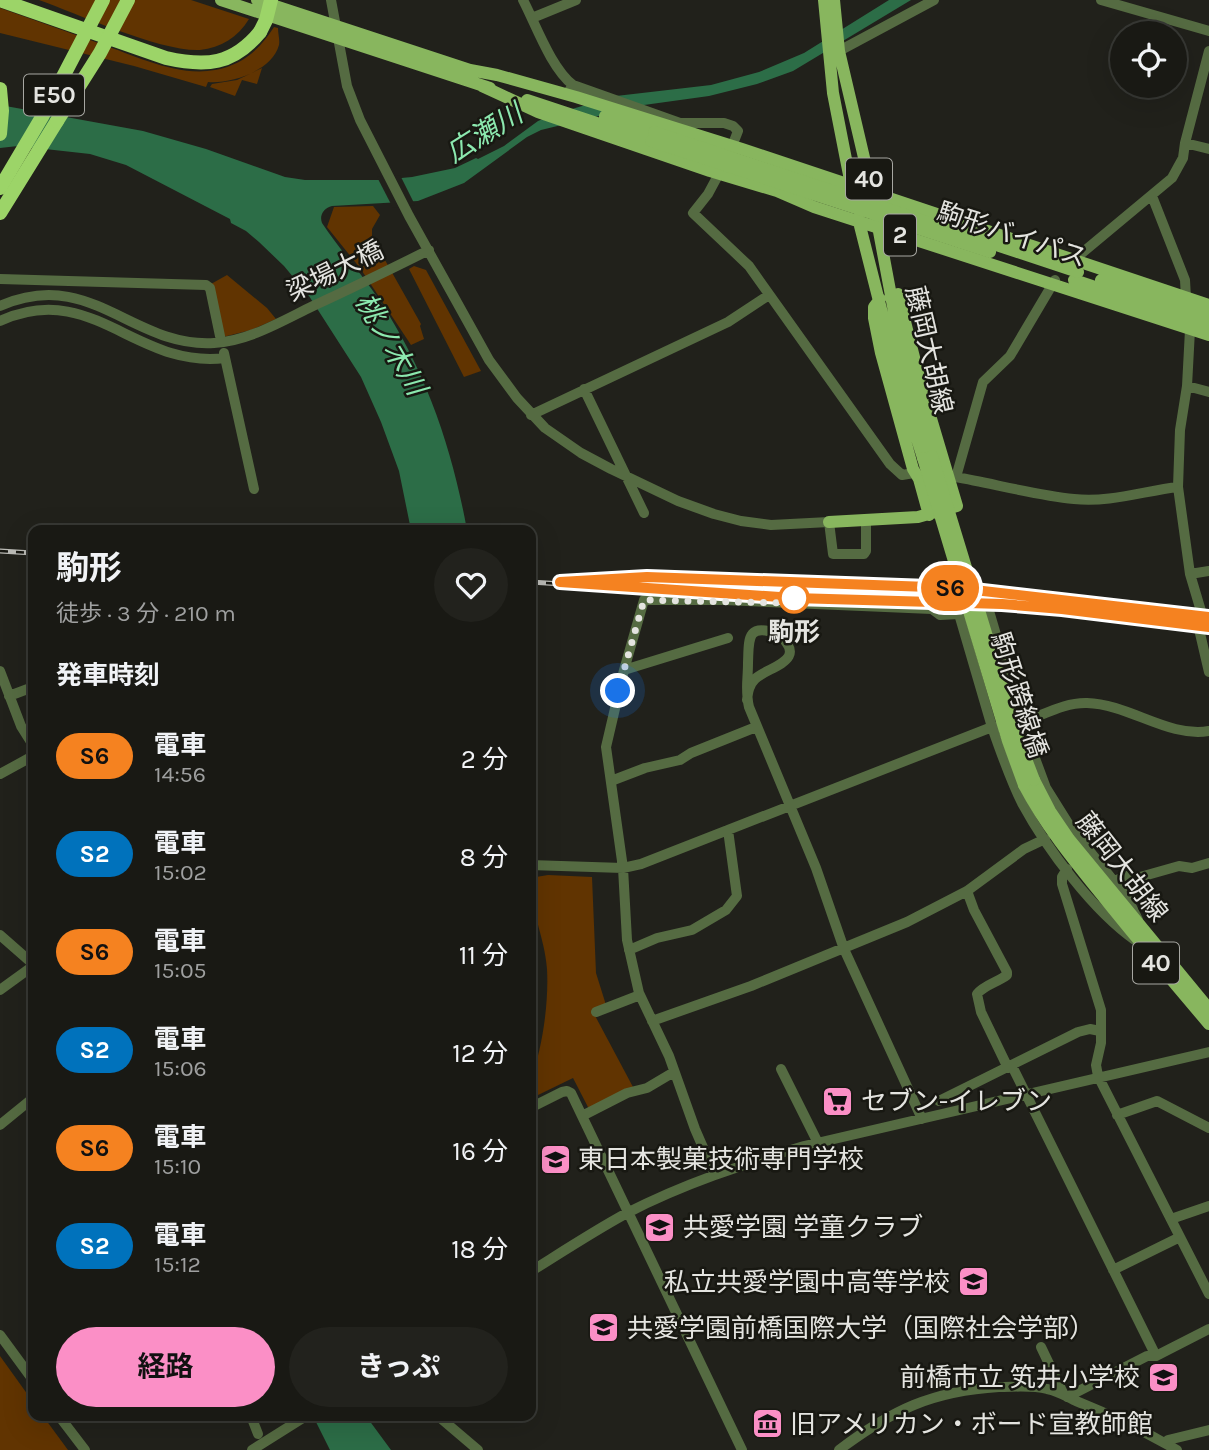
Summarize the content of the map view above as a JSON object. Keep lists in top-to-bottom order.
{
  "streets": {
    "highway": ["E50"],
    "main road": [
      "40",
      "2",
      "駒形バイパス",
      "藤岡大胡線",
      "駒形跨線橋"
    ],
    "street": ["梁場大橋"]
  },
  "crossings": [
    ["40", "藤岡大胡線"],
    ["2", "駒形バイパス"],
    ["2", "藤岡大胡線"],
    ["藤岡大胡線", "駒形跨線橋"]
  ],
  "water": ["広瀬川", "桃ノ木川"],
  "places": {
    "other": ["駒形"],
    "supermarket": ["セブン-イレブン"],
    "school or university": [
      "東日本製菓技術専門学校",
      "共愛学園 学童クラブ",
      "私立共愛学園中高等学校",
      "共愛学園前橋国際大学（国際社会学部）",
      "前橋市立 笂井小学校"
    ],
    "museum": ["旧アメリカン・ボード宣教師館"]
  },
  "page": {
    "on_map": "S6",
    "heading": [
      ["駒形", "徒歩 · 3 分 · 210 m"],
      "発車時刻"
    ],
    "list": [
      {
        "mark": "S6",
        "name": "電車",
        "note": "14:56",
        "value": "2 分"
      },
      {
        "mark": "S2",
        "name": "電車",
        "note": "15:02",
        "value": "8 分"
      },
      {
        "mark": "S6",
        "name": "電車",
        "note": "15:05",
        "value": "11 分"
      },
      {
        "mark": "S2",
        "name": "電車",
        "note": "15:06",
        "value": "12 分"
      },
      {
        "mark": "S6",
        "name": "電車",
        "note": "15:10",
        "value": "16 分"
      },
      {
        "mark": "S2",
        "name": "電車",
        "note": "15:12",
        "value": "18 分"
      }
    ],
    "buttons": ["経路", "きっぷ"]
  }
}
